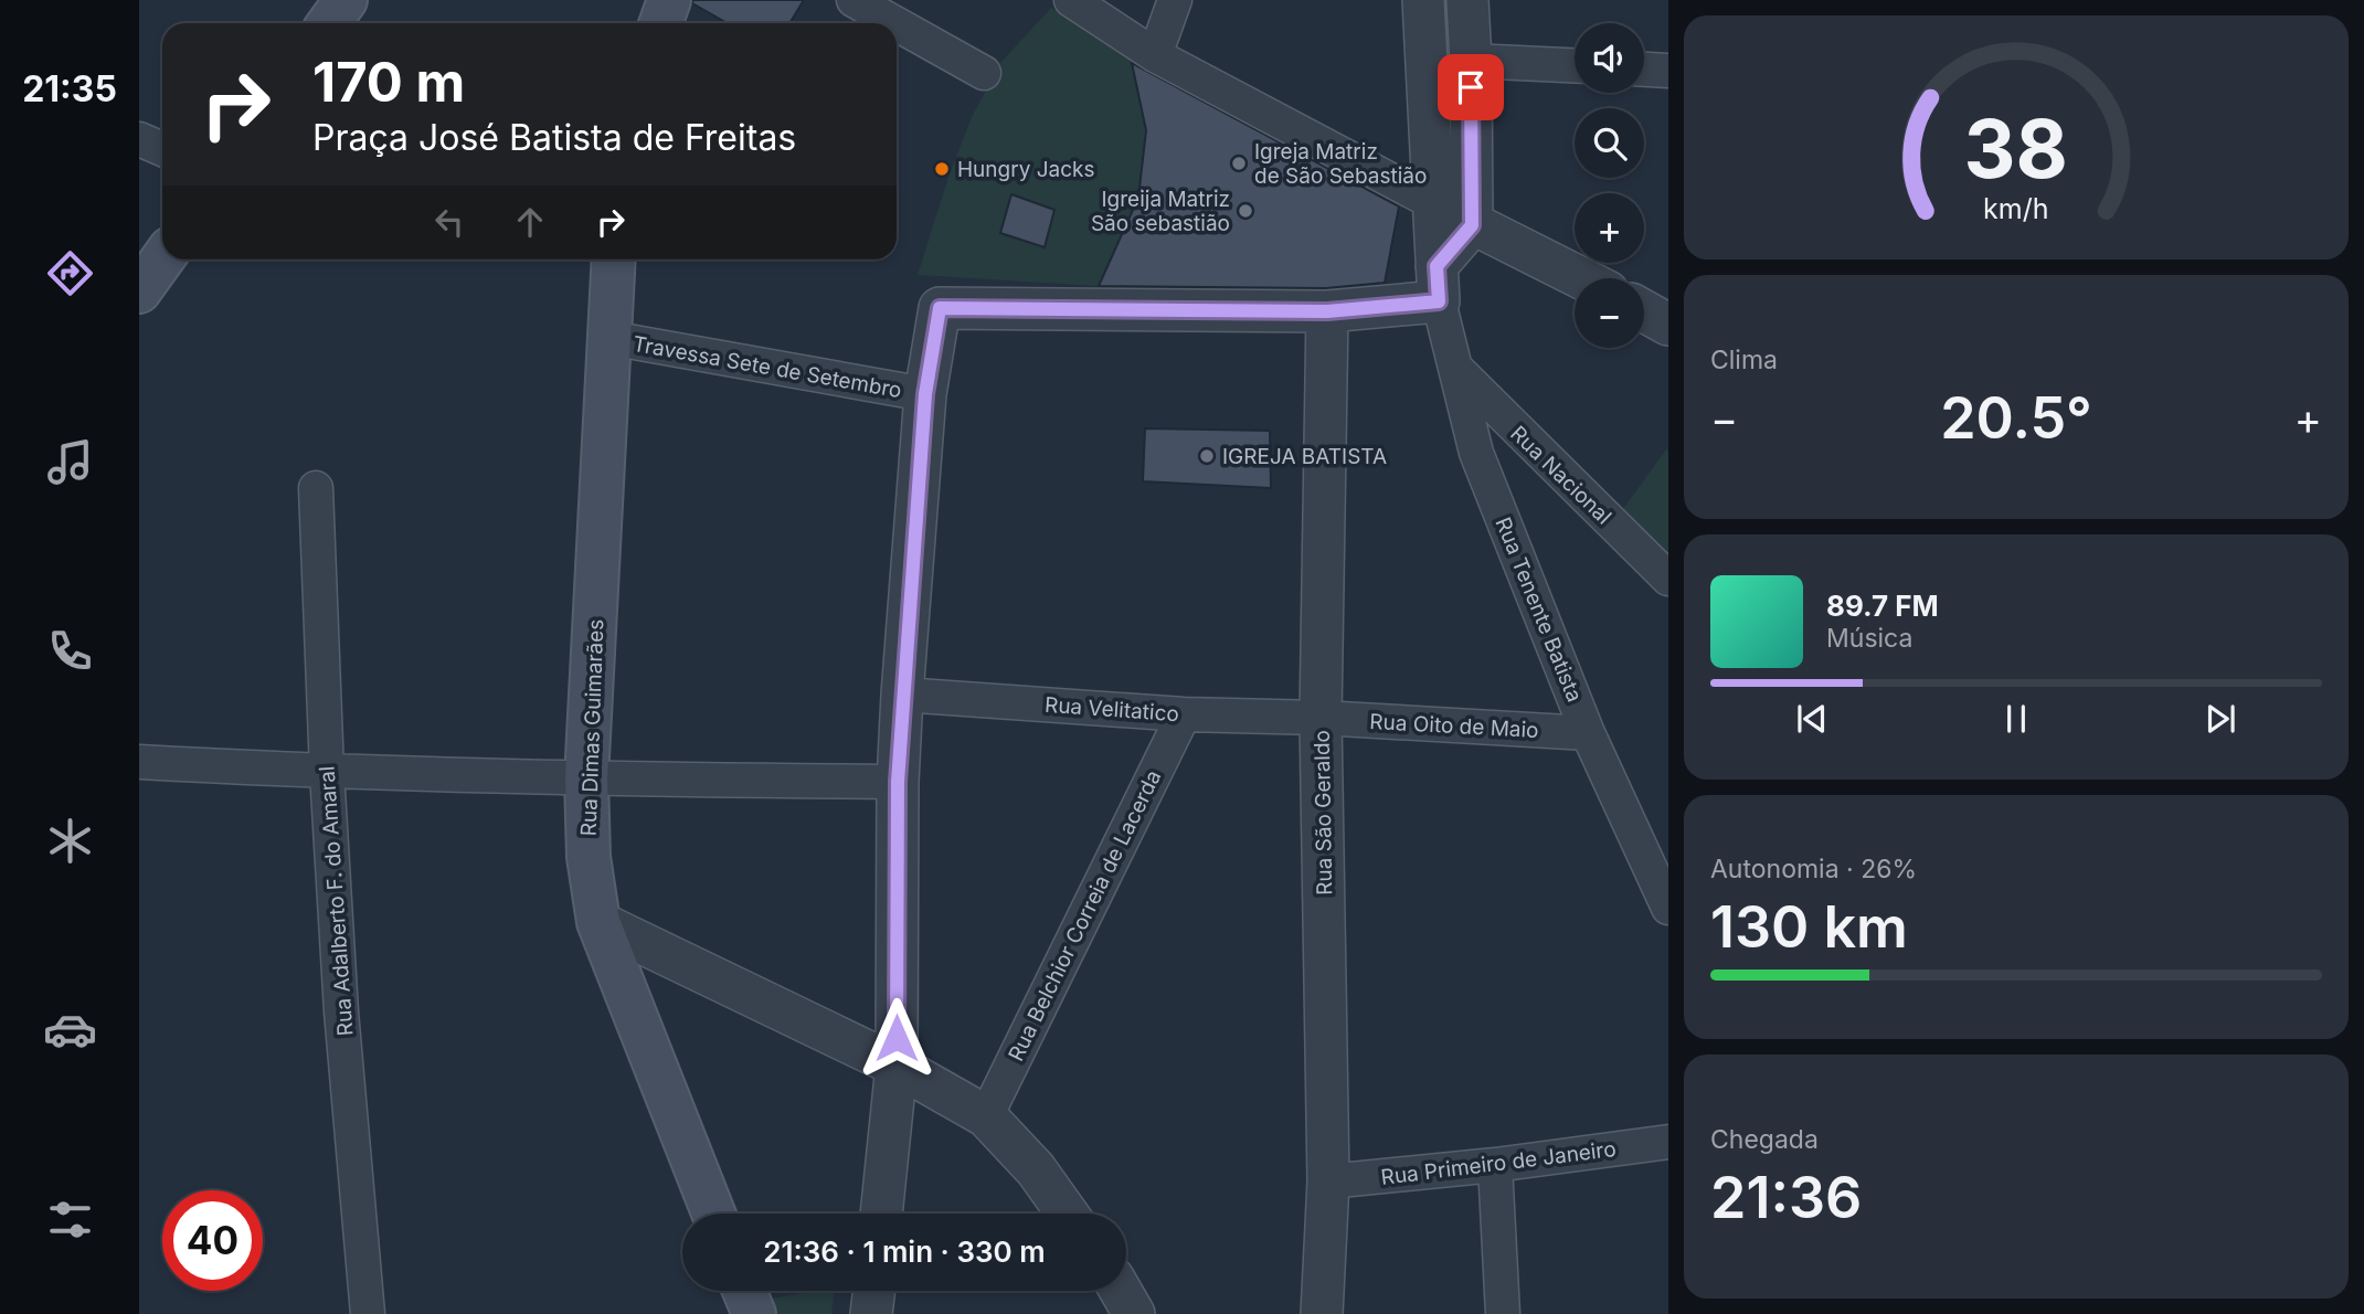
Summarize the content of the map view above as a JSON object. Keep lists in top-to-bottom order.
{
  "streets": {
    "main road": ["Rua Dimas Guimarães"],
    "street": [
      "Travessa Sete de Setembro",
      "Rua Nacional",
      "Rua Tenente Batista",
      "Rua Velitatico",
      "Rua Oito de Maio",
      "Rua São Geraldo",
      "Rua Adalberto F. do Amaral",
      "Rua Belchior Correia de Lacerda",
      "Rua Primeiro de Janeiro"
    ]
  },
  "crossings": [
    ["Travessa Sete de Setembro", "Rua Dimas Guimarães"],
    ["Rua Nacional", "Rua Tenente Batista"],
    ["Rua Tenente Batista", "Rua Oito de Maio"],
    ["Rua Velitatico", "Rua Oito de Maio"],
    ["Rua Velitatico", "Rua São Geraldo"],
    ["Rua Velitatico", "Rua Belchior Correia de Lacerda"],
    ["Rua Oito de Maio", "Rua São Geraldo"],
    ["Rua São Geraldo", "Rua Primeiro de Janeiro"]
  ],
  "places": [
    "Igreja Matriz de São Sebastião",
    "Hungry Jacks",
    "Igreija Matriz São sebastião",
    "IGREJA BATISTA"
  ],
  "page": {
    "tabs": "21:35",
    "map_buttons": ["+", "−"],
    "turn": ["170 m", "Praça José Batista de Freitas"],
    "tile": [
      "Clima",
      ["Autonomia · 26%", "130 km"],
      ["Chegada", "21:36"]
    ],
    "heat": ["−", "20.5°", "+"],
    "song": ["89.7 FM", "Música"],
    "limit": "40",
    "trip": "21:36 · 1 min · 330 m",
    "gauge": ["38", "km/h"]
  }
}
